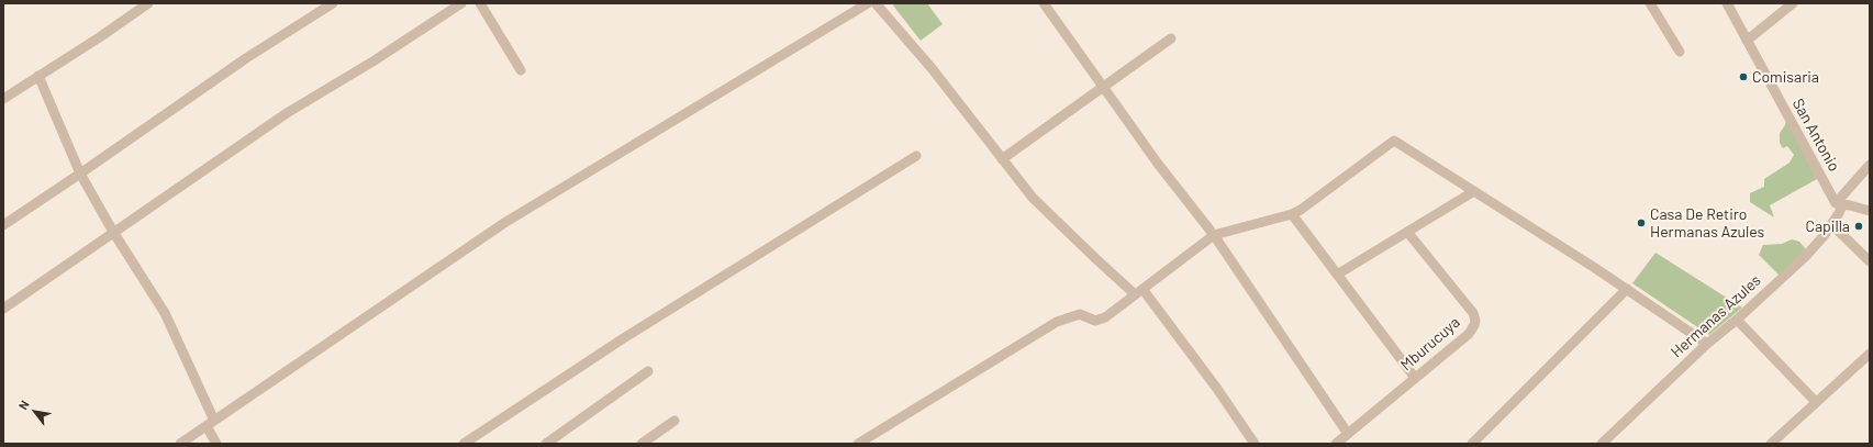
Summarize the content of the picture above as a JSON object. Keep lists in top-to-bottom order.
{
  "streets": {
    "street": ["San Antonio", "Hermanas Azules", "Mburucuya"]
  },
  "crossings": [
    ["San Antonio", "Hermanas Azules"]
  ],
  "places": ["Comisaria", "Casa De Retiro Hermanas Azules", "Capilla"],
  "north": "top left"
}
